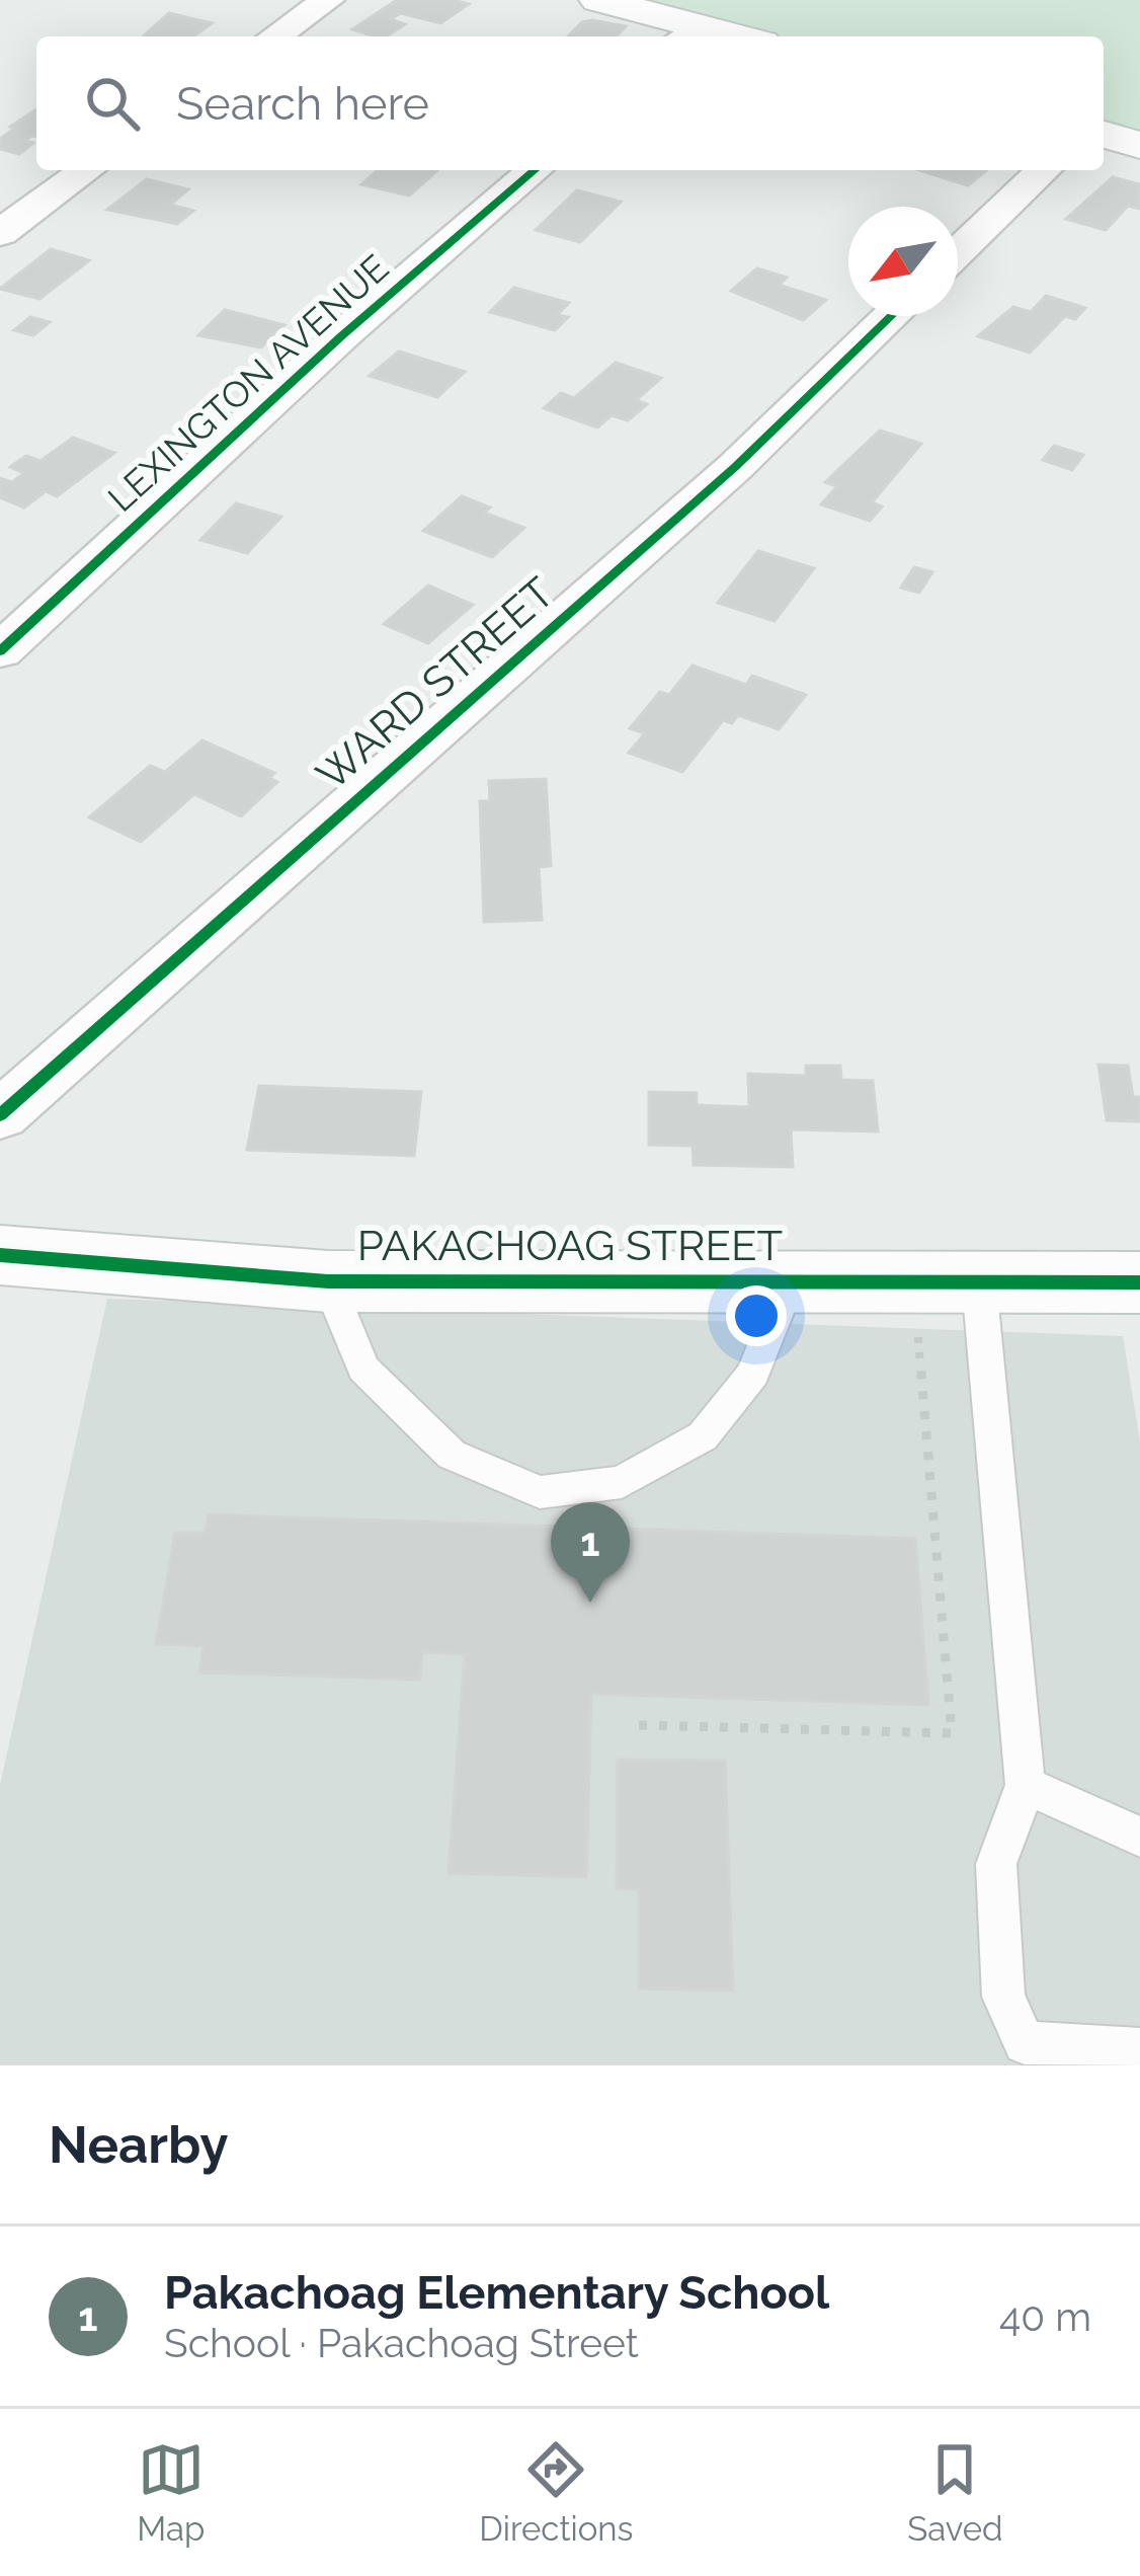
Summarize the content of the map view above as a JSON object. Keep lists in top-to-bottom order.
{
  "streets": {
    "street": ["LEXINGTON AVENUE", "WARD STREET", "PAKACHOAG STREET"]
  },
  "north": "bottom left",
  "page": {
    "search": "Search here",
    "pins": "1",
    "heading": "Nearby",
    "list": [
      {
        "mark": "1",
        "name": "Pakachoag Elementary School",
        "note": "School · Pakachoag Street",
        "value": "40 m"
      }
    ],
    "nav": ["Map", "Directions", "Saved"]
  }
}
